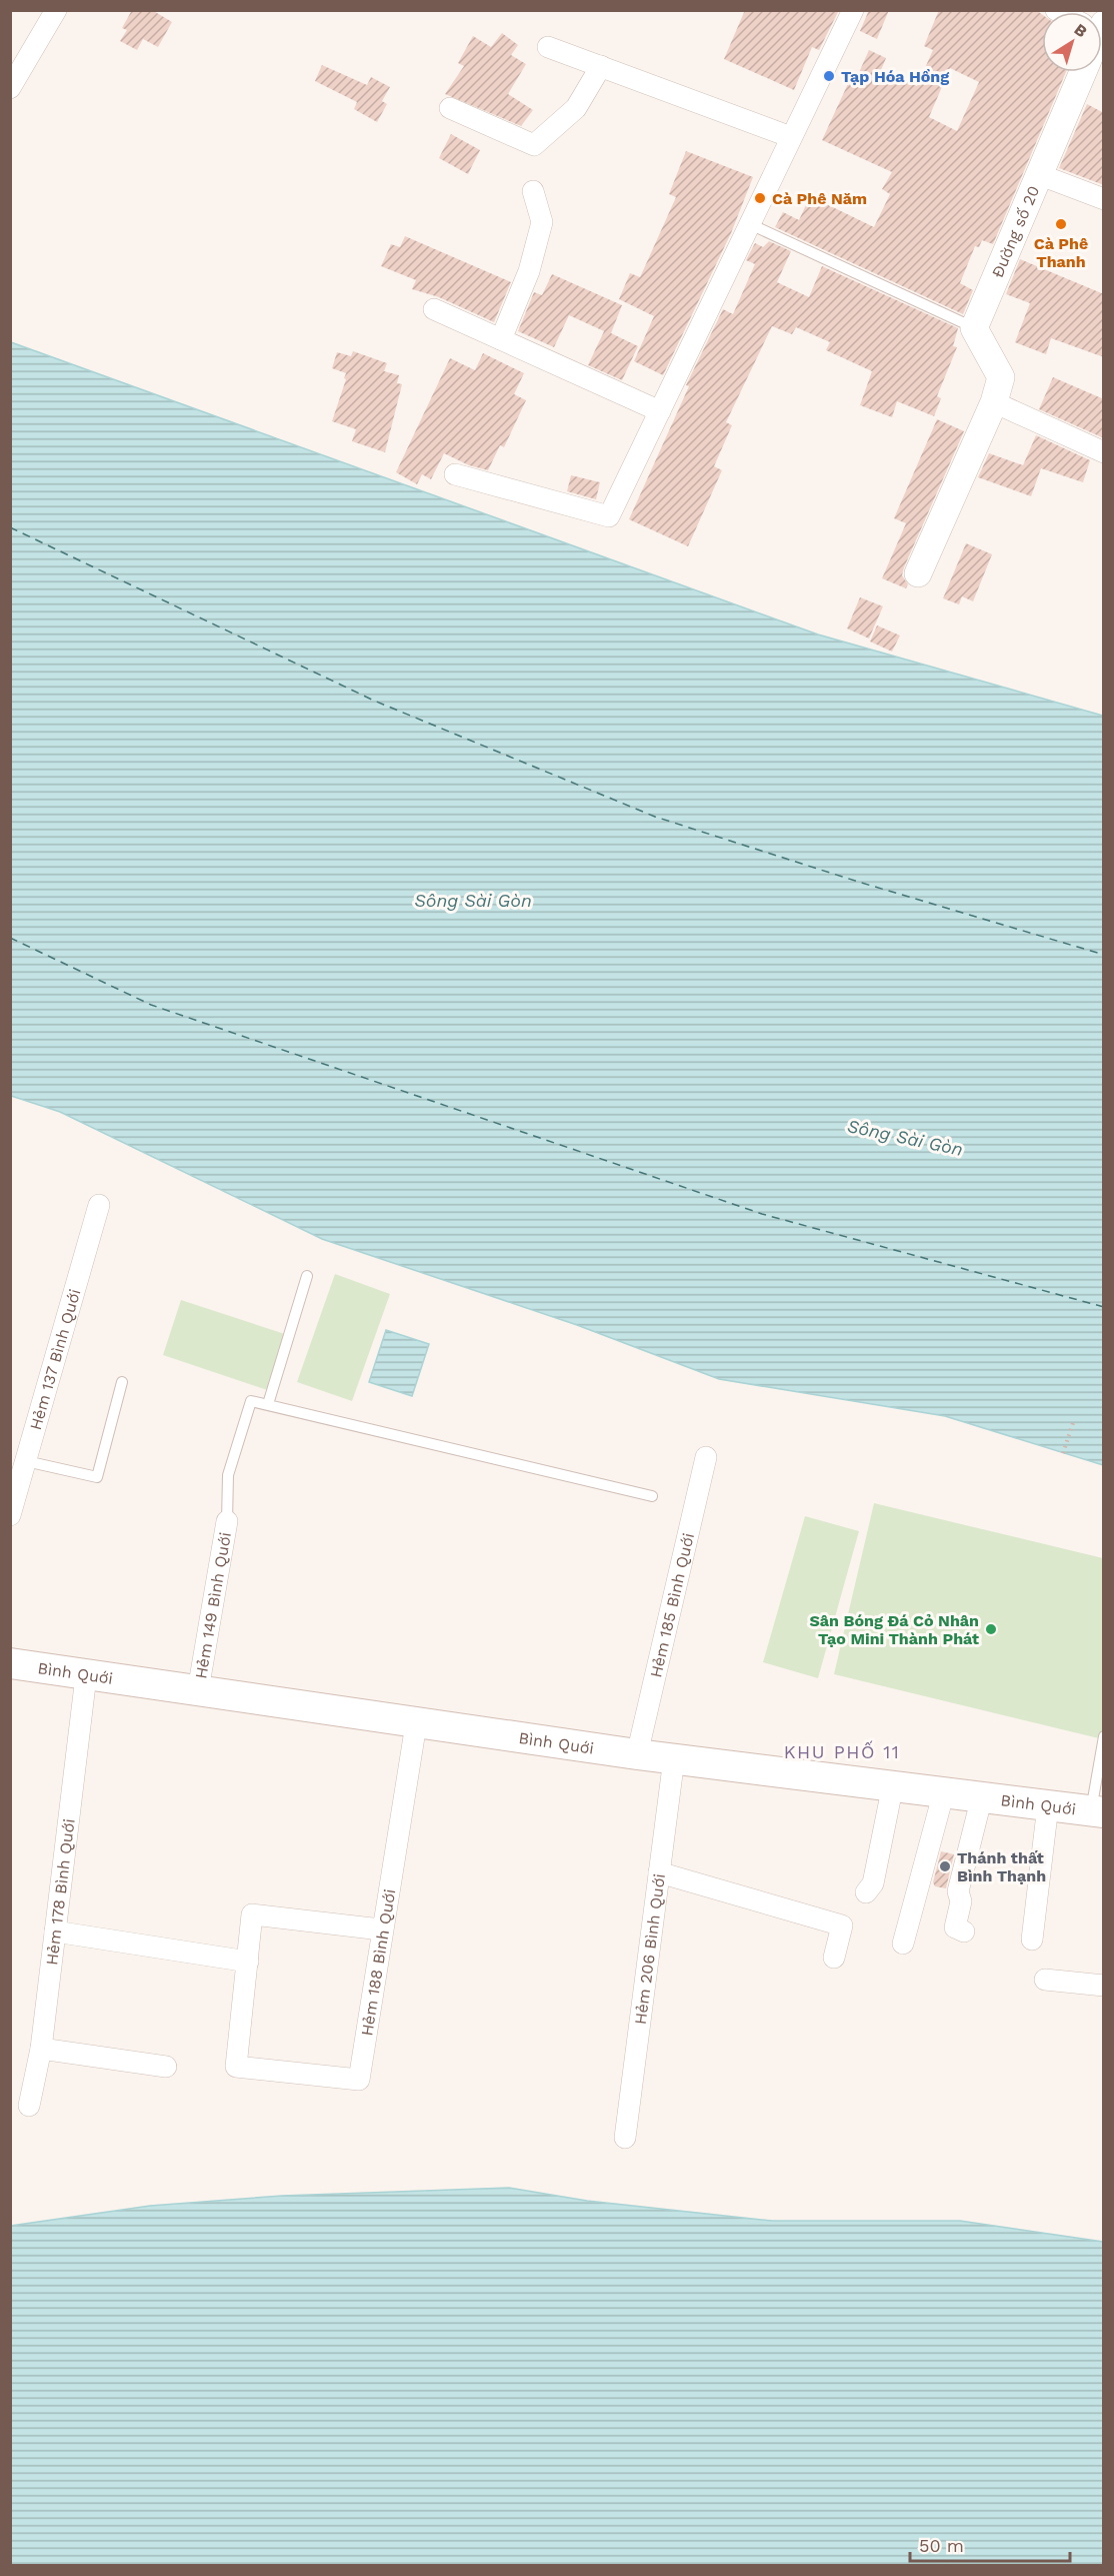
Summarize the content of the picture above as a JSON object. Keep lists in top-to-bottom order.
{
  "streets": {
    "main road": ["Bình Quới"],
    "street": [
      "Đường số 20",
      "Hẻm 137 Bình Quới",
      "Hẻm 185 Bình Quới",
      "Hẻm 149 Bình Quới",
      "Hẻm 178 Bình Quới",
      "Hẻm 206 Bình Quới",
      "Hẻm 188 Bình Quới"
    ]
  },
  "crossings": [
    ["Hẻm 185 Bình Quới", "Bình Quới"],
    ["Hẻm 149 Bình Quới", "Bình Quới"],
    ["Bình Quới", "Hẻm 178 Bình Quới"],
    ["Bình Quới", "Hẻm 206 Bình Quới"],
    ["Bình Quới", "Hẻm 188 Bình Quới"]
  ],
  "districts": ["KHU PHỐ 11"],
  "water": ["Sông Sài Gòn"],
  "places": [
    "Tạp Hóa Hồng",
    "Cà Phê Năm",
    "Cà Phê Thanh",
    "Sân Bóng Đá Cỏ Nhân Tạo Mini Thành Phát",
    "Thánh thất Bình Thạnh"
  ],
  "scale_bar": "50 m",
  "north": "top right"
}
